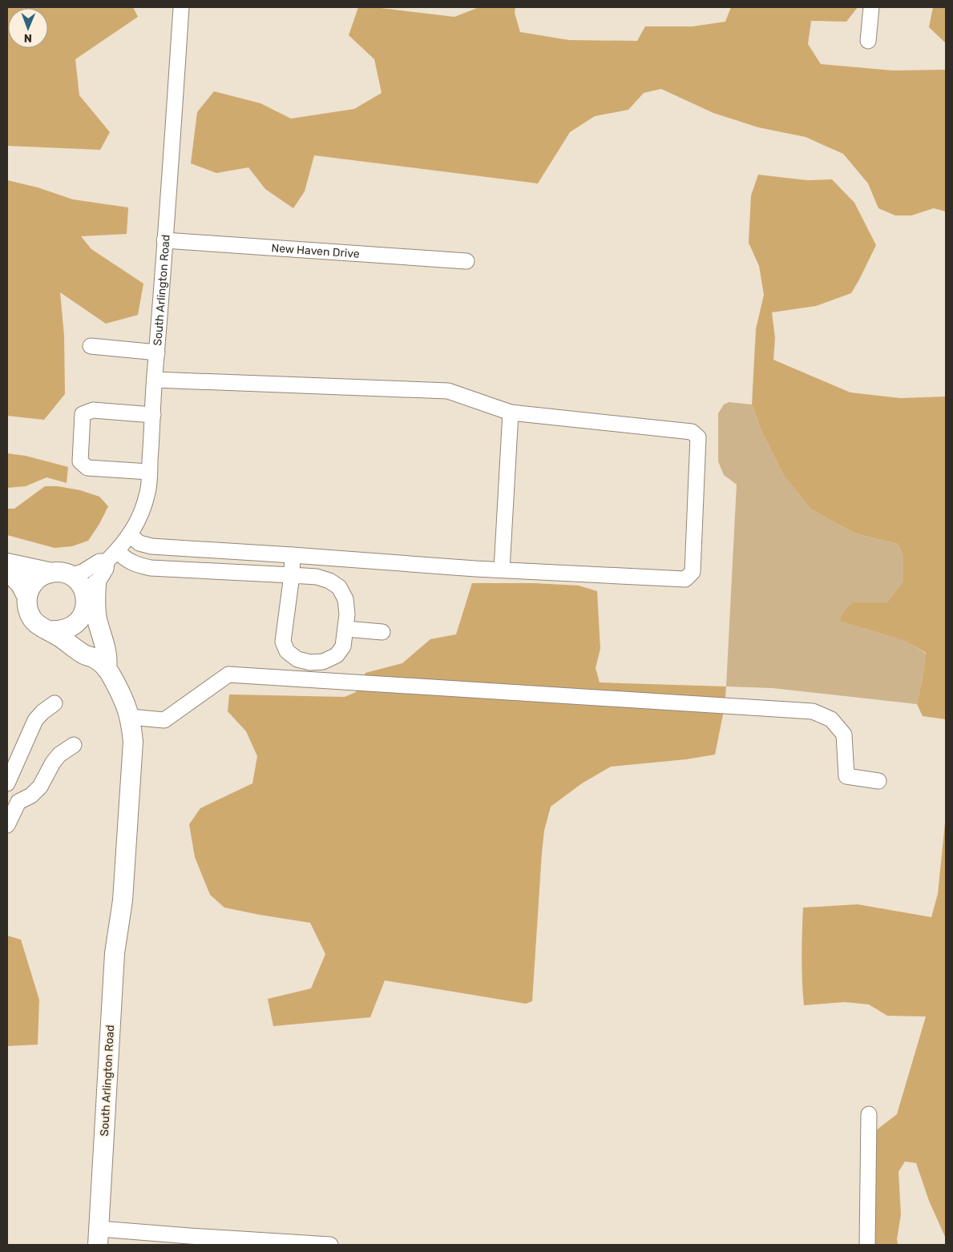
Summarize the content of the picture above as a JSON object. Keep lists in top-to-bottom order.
{
  "streets": {
    "main road": ["South Arlington Road"],
    "street": ["New Haven Drive"]
  },
  "crossings": [
    ["New Haven Drive", "South Arlington Road"]
  ],
  "north": "bottom"
}
